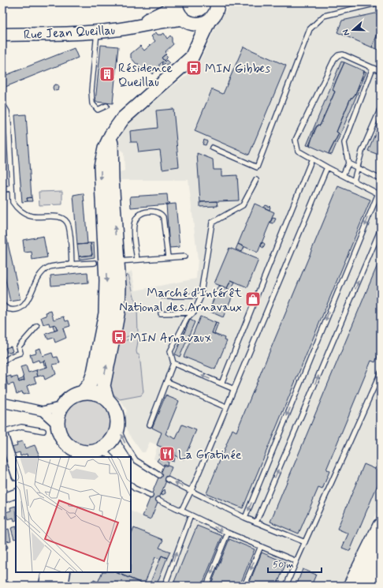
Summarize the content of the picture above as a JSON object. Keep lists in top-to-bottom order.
{
  "streets": {
    "main road": ["Rue Jean Queillau"]
  },
  "places": {
    "bus stop": ["MIN Gibbes", "MIN Arnavaux"],
    "building": ["Résidence Queillau"],
    "shop": ["Marché d'Intérêt National des Arnavaux"],
    "restaurant": ["La Gratinée"]
  },
  "scale_bar": "50 m",
  "north": "left"
}
